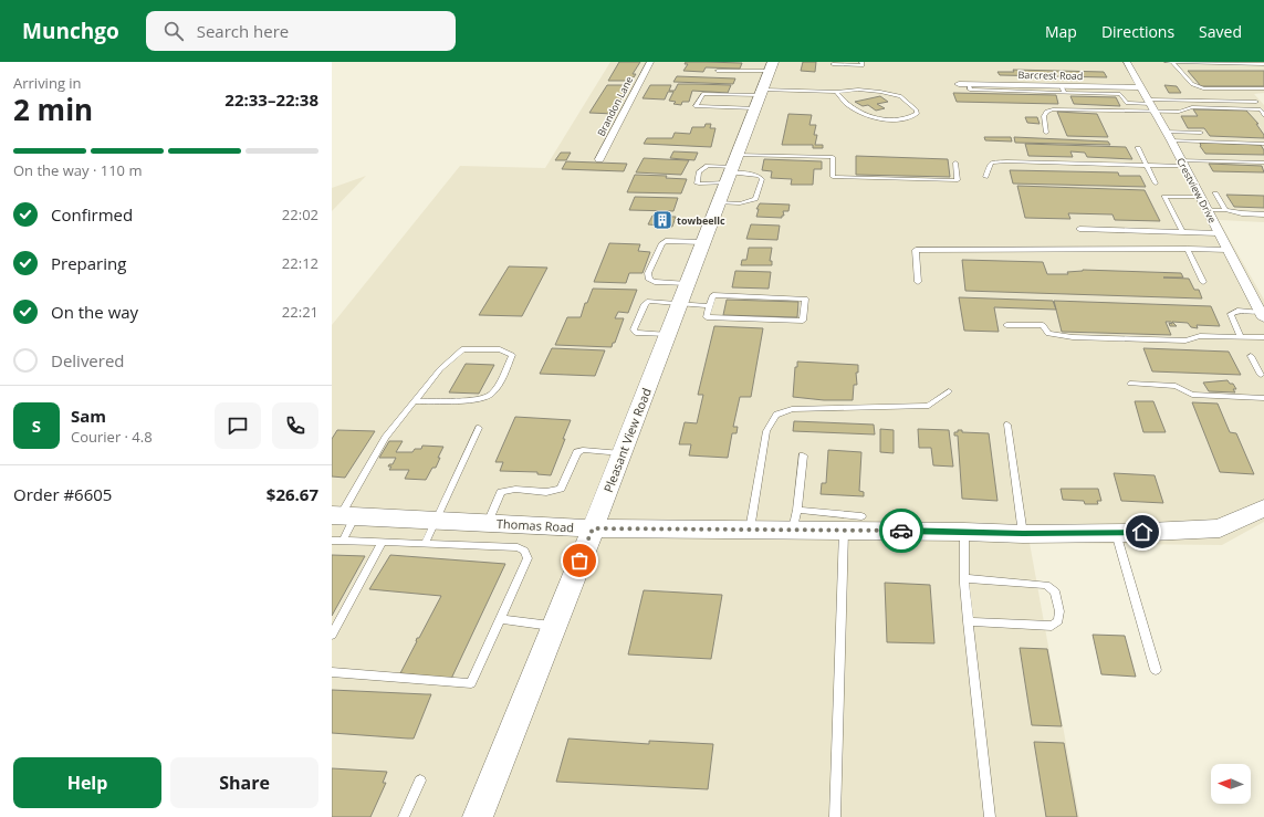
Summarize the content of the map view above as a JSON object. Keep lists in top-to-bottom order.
{
  "streets": {
    "main road": ["Pleasant View Road", "Thomas Road"],
    "street": ["Barcrest Road", "Brandon Lane", "Crestview Drive"]
  },
  "crossings": [
    ["Barcrest Road", "Crestview Drive"],
    ["Pleasant View Road", "Thomas Road"]
  ],
  "places": {
    "building": ["towbeellc"]
  },
  "north": "left",
  "page": {
    "header": "Munchgo",
    "search": "Search here",
    "nav": ["Map", "Directions", "Saved"],
    "heading": ["2 min", "Arriving in", "22:33–22:38"],
    "panel": [
      "Sam",
      "Courier · 4.8",
      "Order #6605",
      "$26.67"
    ],
    "bar": "On the way · 110 m",
    "list": [
      ["Confirmed", "22:02"],
      ["Preparing", "22:12"],
      ["On the way", "22:21"],
      "Delivered"
    ],
    "round": "S",
    "buttons": ["Help", "Share"]
  }
}
